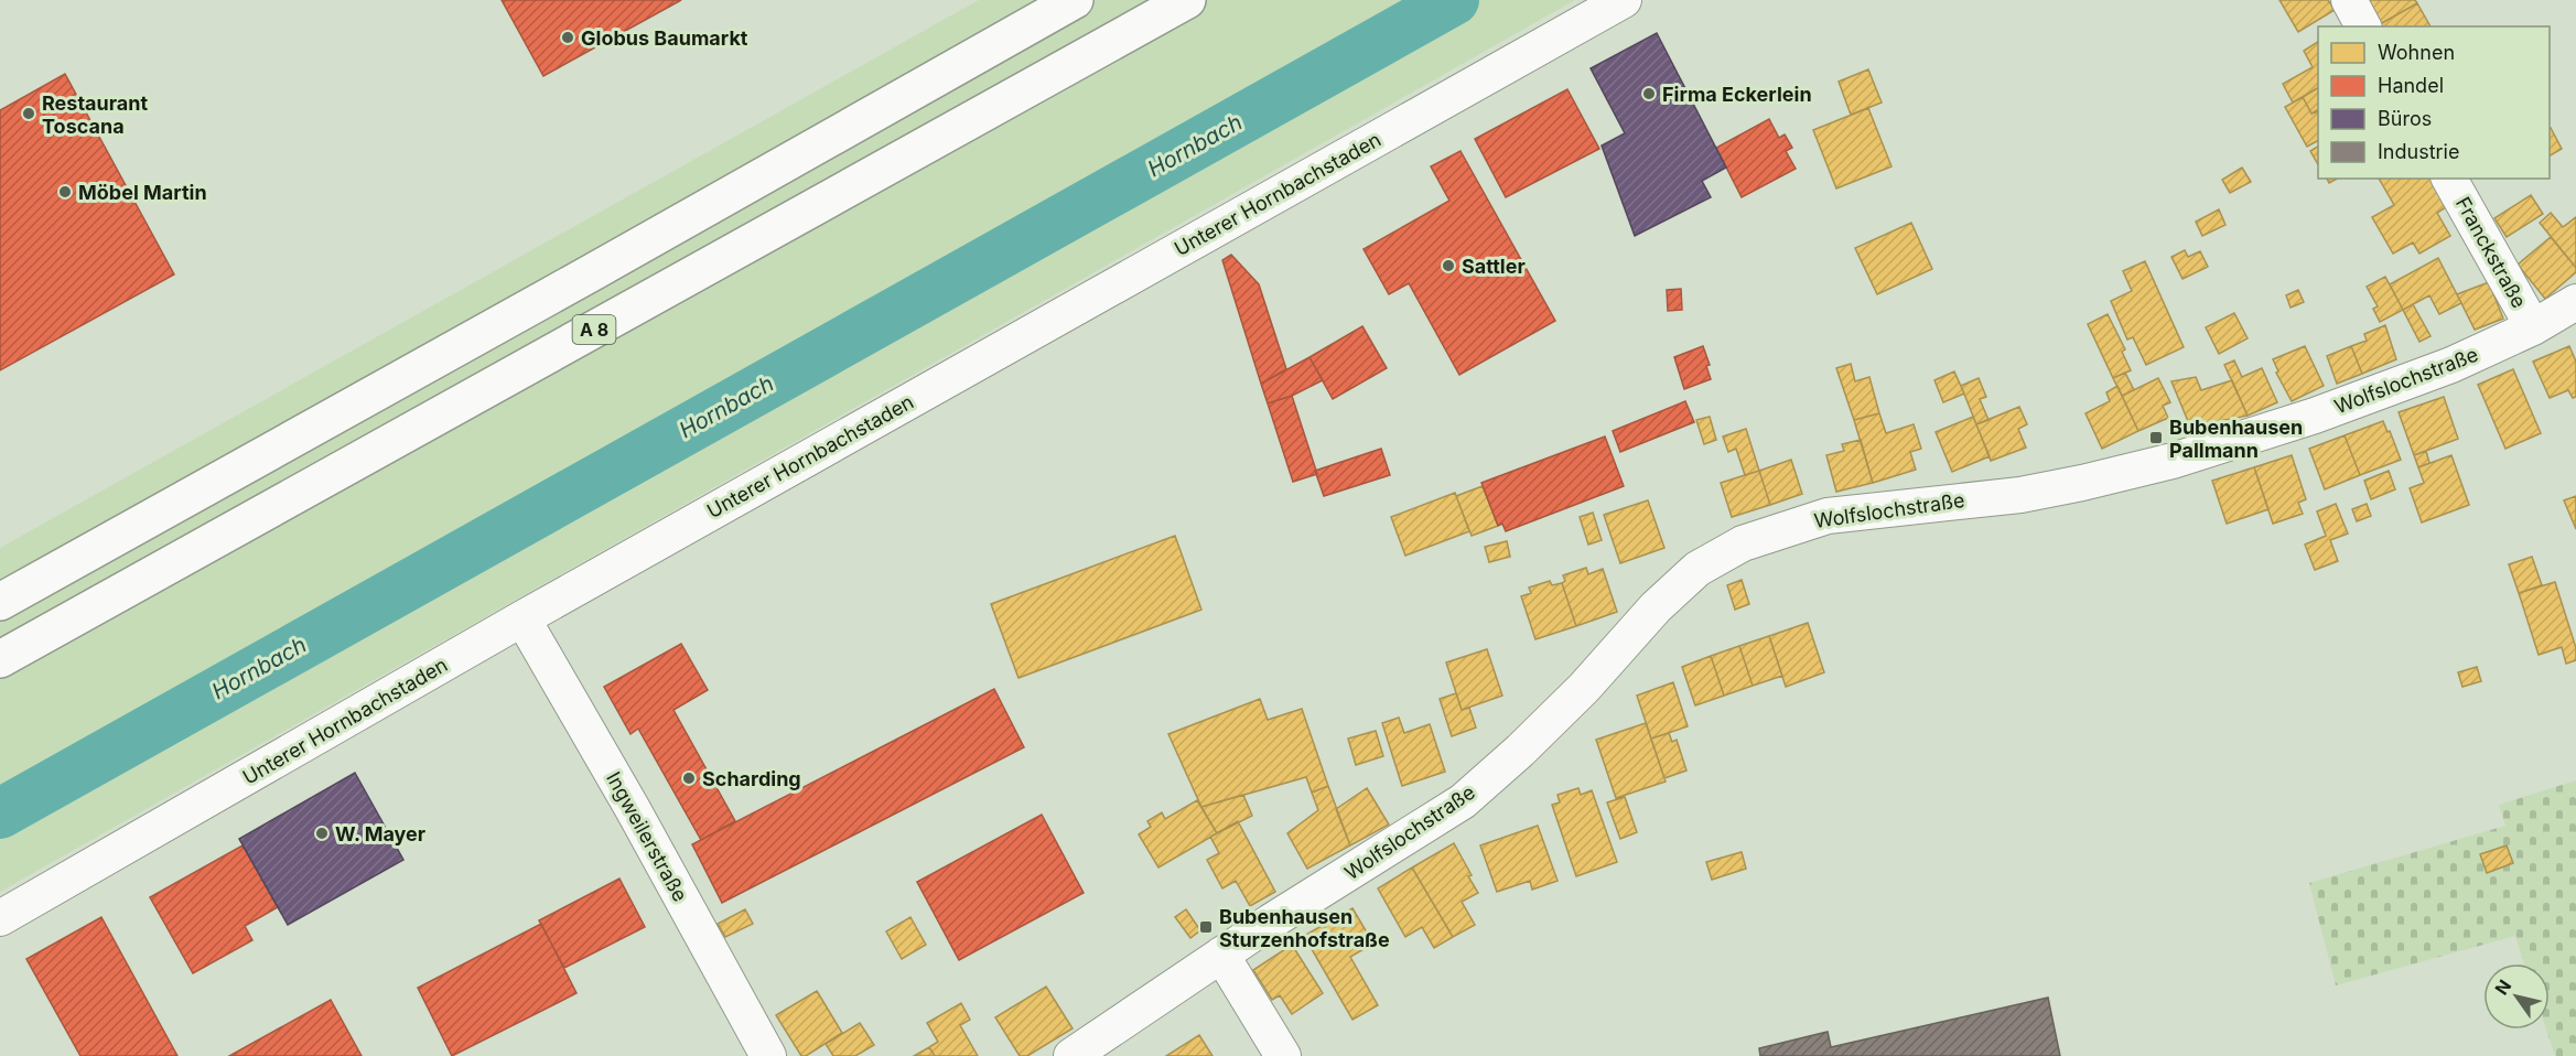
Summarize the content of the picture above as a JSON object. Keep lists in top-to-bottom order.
{
  "streets": {
    "highway": ["A 8"],
    "street": [
      "Unterer Hornbachstaden",
      "Franckstraße",
      "Wolfslochstraße",
      "Ingweilerstraße"
    ]
  },
  "crossings": [
    ["Unterer Hornbachstaden", "Ingweilerstraße"],
    ["Franckstraße", "Wolfslochstraße"]
  ],
  "water": ["Hornbach"],
  "places": {
    "other": [
      "Globus Baumarkt",
      "Firma Eckerlein",
      "Restaurant Toscana",
      "Möbel Martin",
      "Sattler",
      "Scharding",
      "W. Mayer"
    ],
    "transit": ["Bubenhausen Pallmann", "Bubenhausen Sturzenhofstraße"]
  },
  "legend": [
    "Wohnen",
    "Handel",
    "Büros",
    "Industrie"
  ],
  "north": "top left"
}
